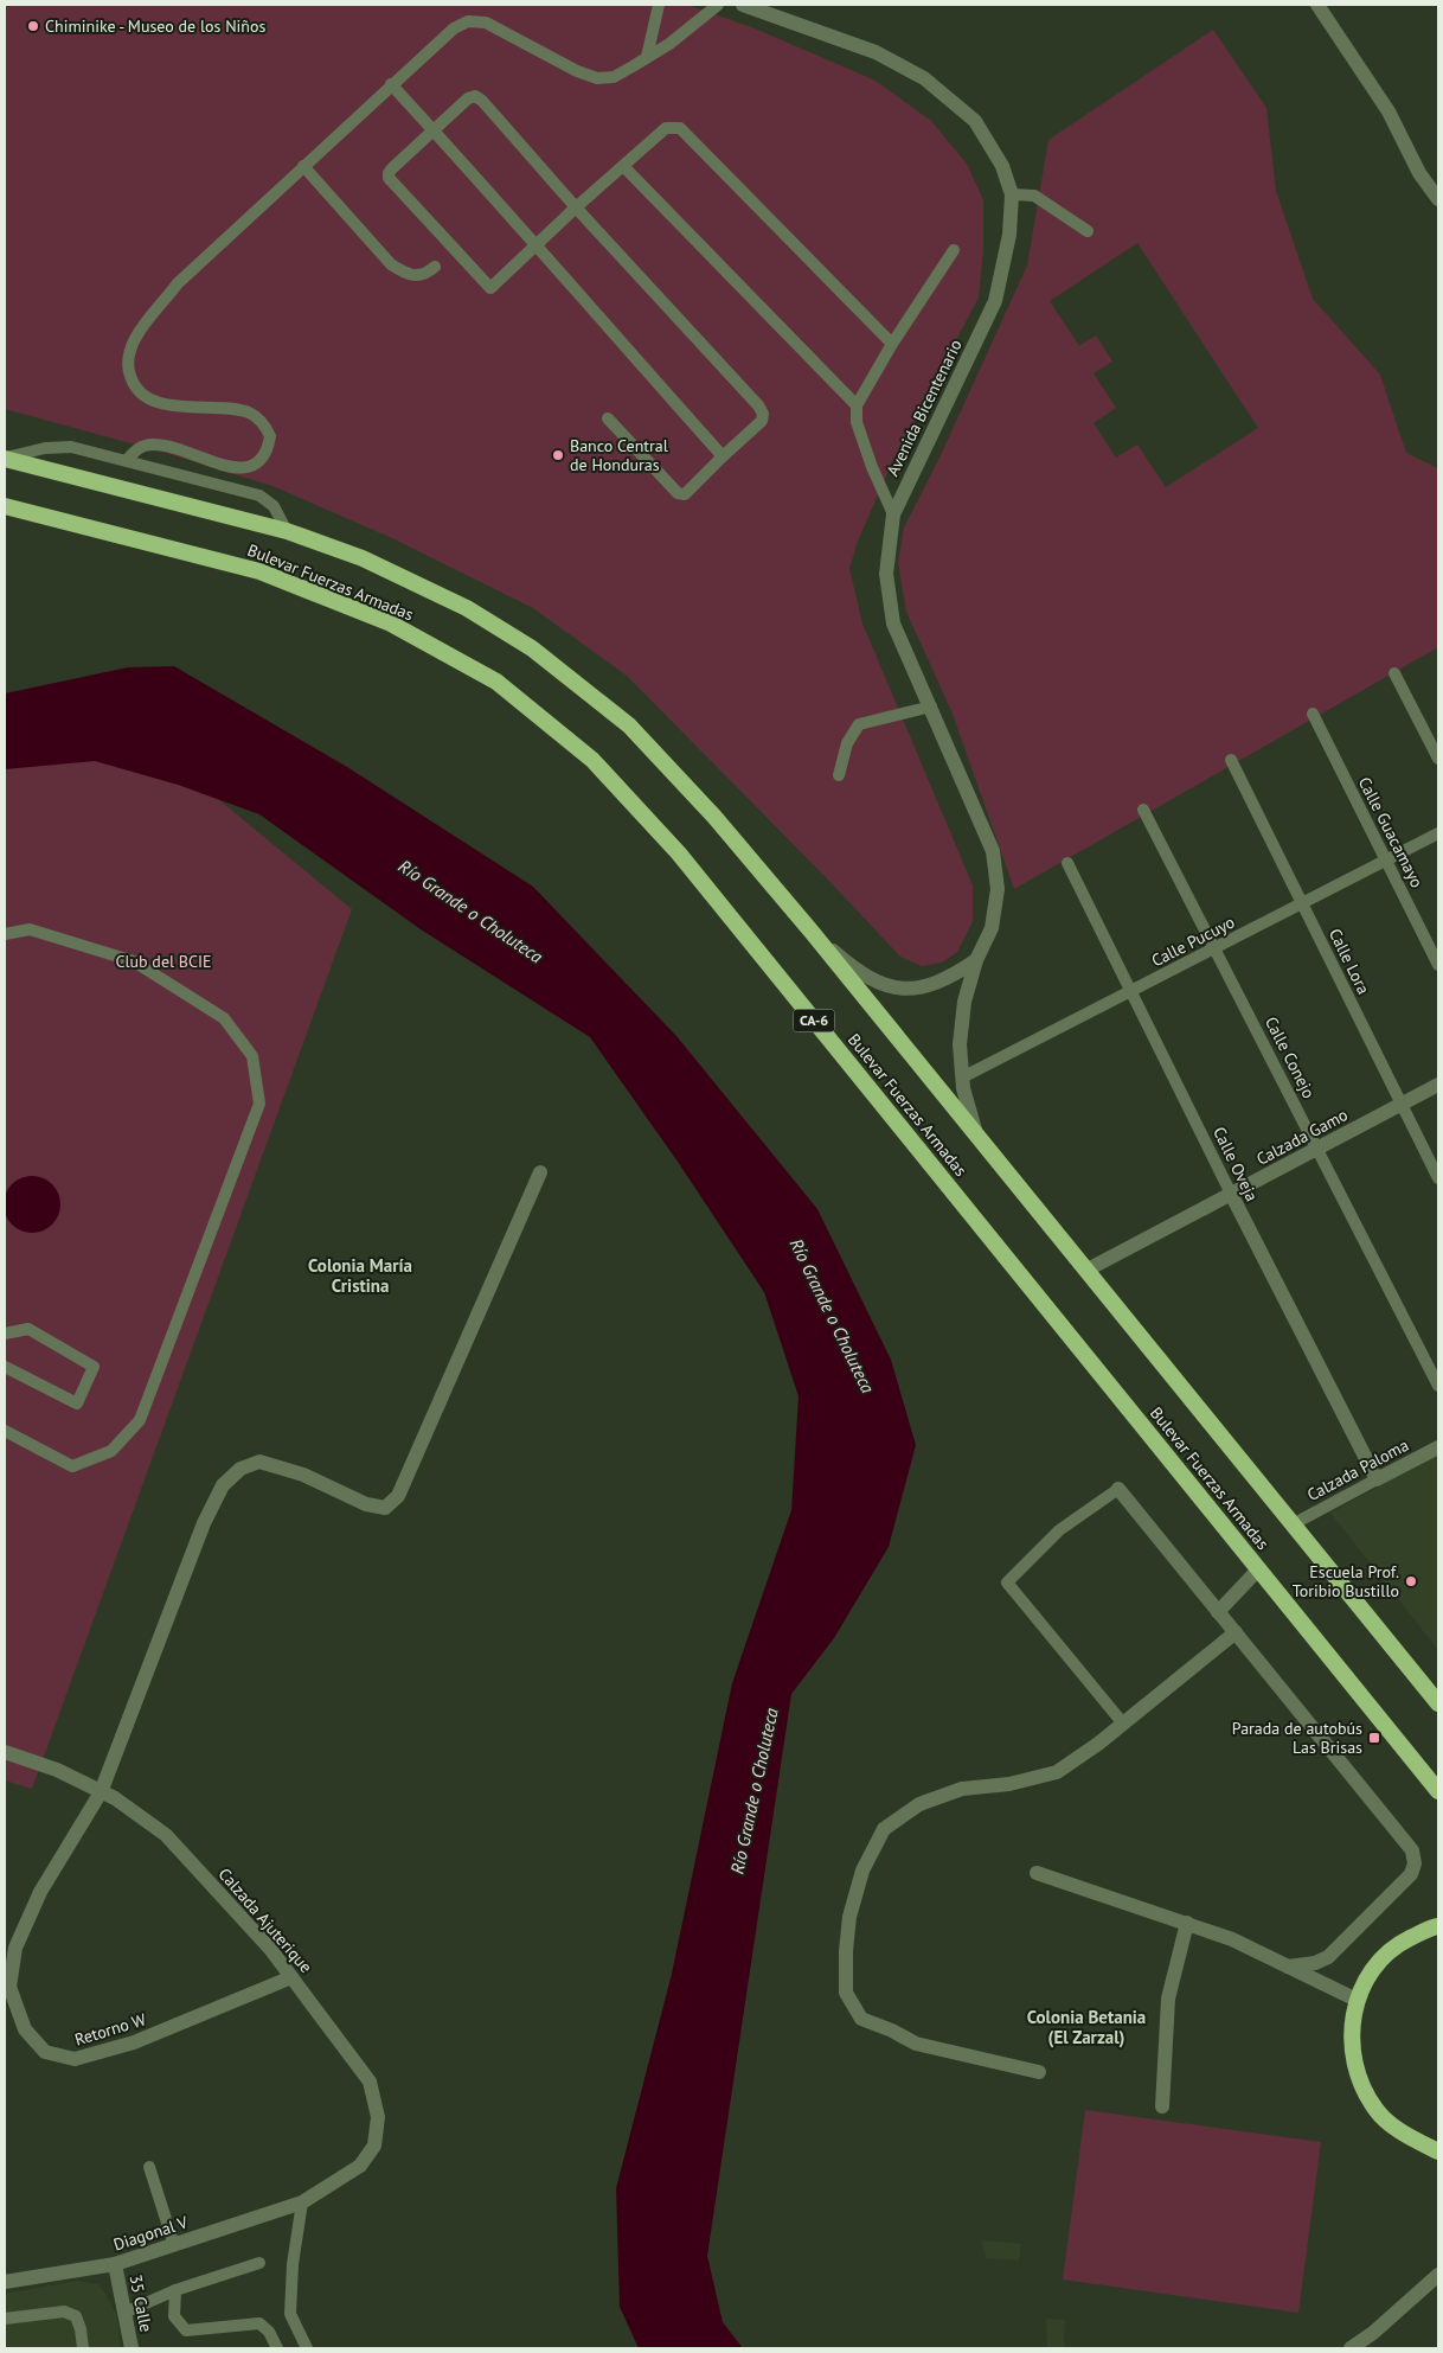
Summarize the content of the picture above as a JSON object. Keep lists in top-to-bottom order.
{
  "streets": {
    "highway": ["Bulevar Fuerzas Armadas", "CA-6"],
    "street": [
      "Avenida Bicentenario",
      "Calzada Gamo",
      "Calle Oveja",
      "Calzada Paloma",
      "Calzada Ajuterique",
      "Retorno W",
      "Diagonal V",
      "35 Calle"
    ],
    "lane": [
      "Calle Guacamayo",
      "Calle Pucuyo",
      "Calle Lora",
      "Calle Conejo"
    ]
  },
  "crossings": [
    ["Avenida Bicentenario", "Bulevar Fuerzas Armadas"],
    ["Avenida Bicentenario", "Calle Pucuyo"],
    ["Bulevar Fuerzas Armadas", "Calzada Gamo"],
    ["Bulevar Fuerzas Armadas", "Calzada Paloma"],
    ["Calle Guacamayo", "Calle Pucuyo"],
    ["Calle Pucuyo", "Calle Lora"],
    ["Calle Pucuyo", "Calle Conejo"],
    ["Calle Pucuyo", "Calle Oveja"],
    ["Calle Lora", "Calzada Gamo"],
    ["Calle Conejo", "Calzada Gamo"],
    ["Calzada Gamo", "Calle Oveja"],
    ["Calle Oveja", "Calzada Paloma"],
    ["Calzada Ajuterique", "Retorno W"],
    ["Calzada Ajuterique", "Diagonal V"],
    ["Diagonal V", "35 Calle"]
  ],
  "districts": ["Colonia María Cristina", "Colonia Betania (El Zarzal)"],
  "water": ["Río Grande o Choluteca"],
  "parks": ["Club del BCIE"],
  "places": {
    "other": ["Chiminike - Museo de los Niños", "Banco Central de Honduras", "Escuela Prof. Toribio Bustillo"],
    "transit": ["Parada de autobús Las Brisas"]
  }
}
